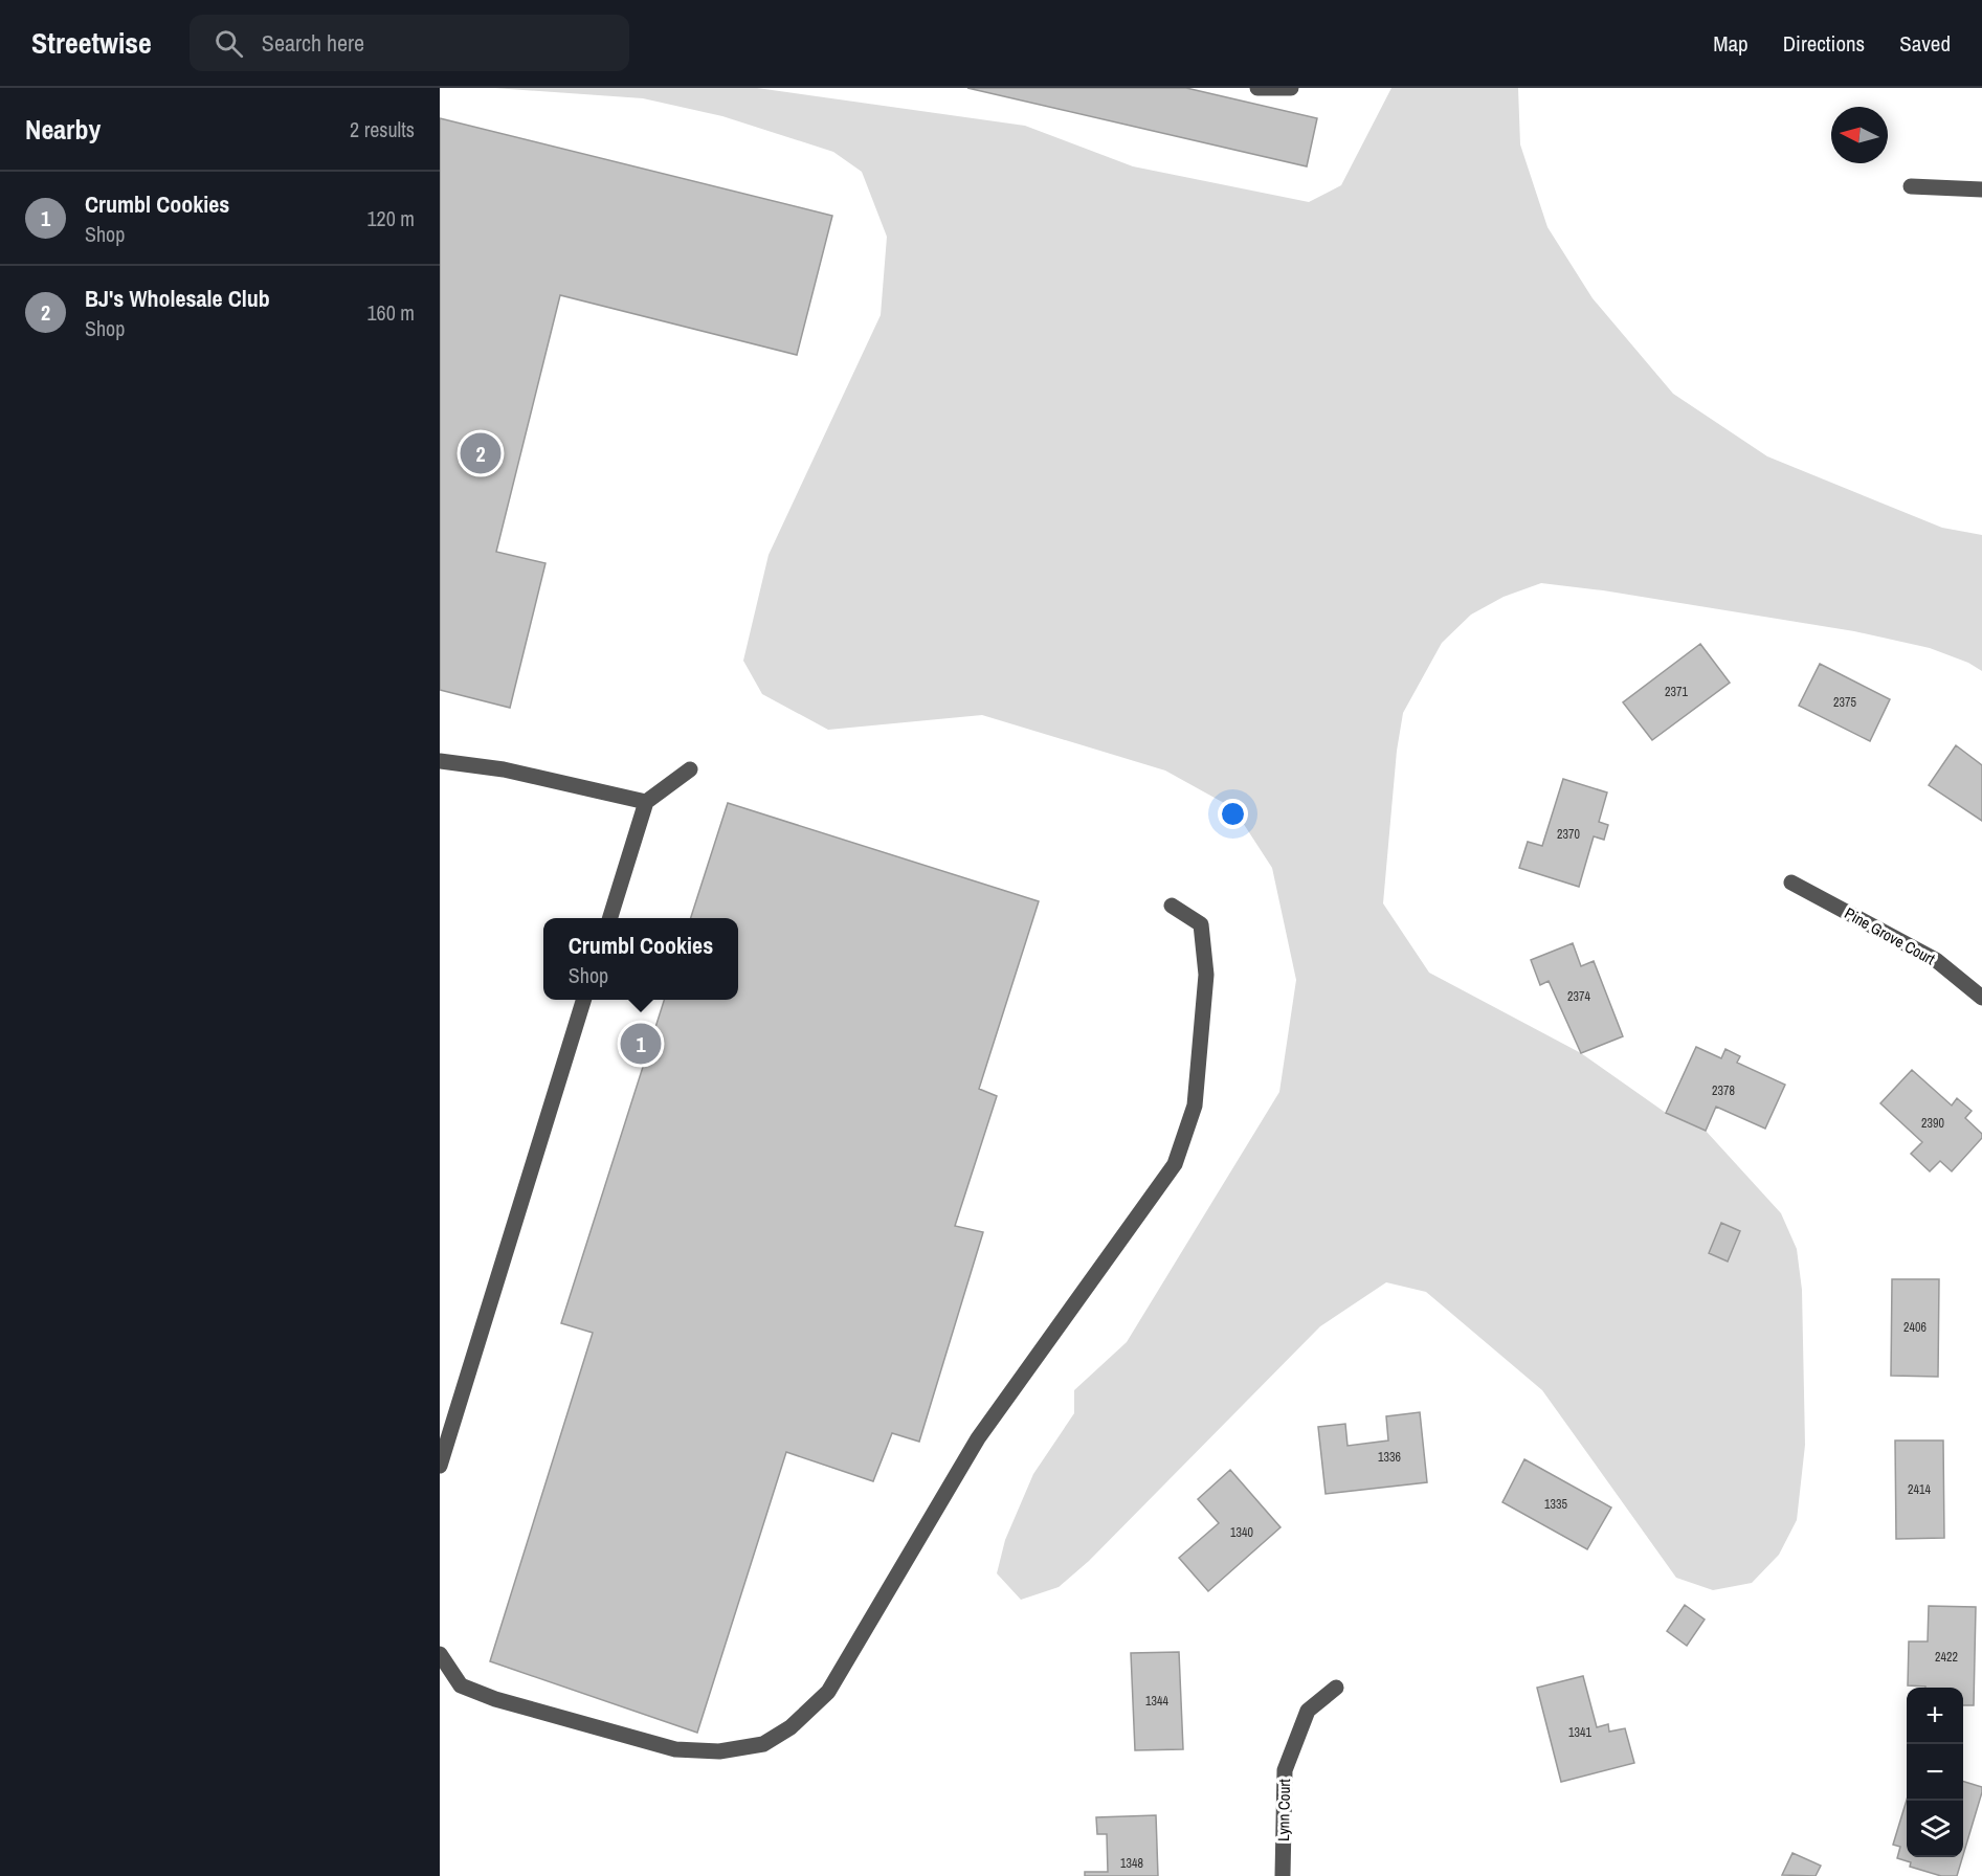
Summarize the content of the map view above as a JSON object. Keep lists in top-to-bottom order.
{
  "streets": {
    "street": ["Pine Grove Court", "Lynn Court"]
  },
  "house_numbers": [
    "2371",
    "2375",
    "2370",
    "2374",
    "2378",
    "2390",
    "2406",
    "1336",
    "2414",
    "1335",
    "1340",
    "2422",
    "1344",
    "1341",
    "1348"
  ],
  "north": "left",
  "page": {
    "header": "Streetwise",
    "search": "Search here",
    "nav": ["Map", "Directions", "Saved"],
    "heading": ["Nearby", "2 results"],
    "list": [
      {
        "mark": "1",
        "name": "Crumbl Cookies",
        "note": "Shop",
        "value": "120 m"
      },
      {
        "mark": "2",
        "name": "BJ's Wholesale Club",
        "note": "Shop",
        "value": "160 m"
      }
    ],
    "pins": ["2", "1"],
    "popup": ["Crumbl Cookies", "Shop"],
    "map_buttons": ["+", "−"]
  }
}
